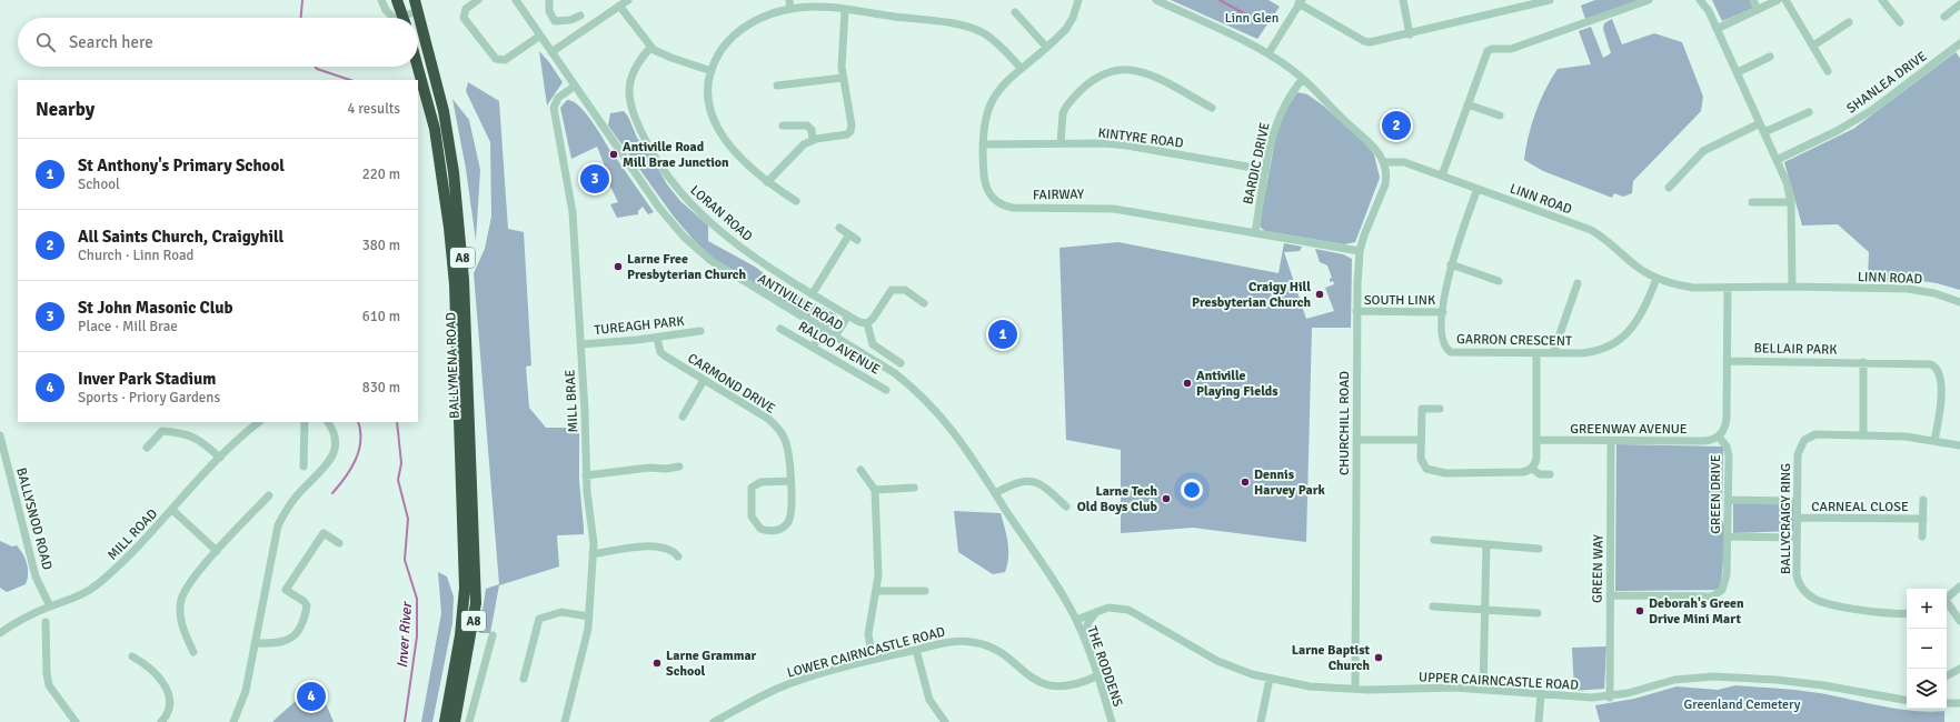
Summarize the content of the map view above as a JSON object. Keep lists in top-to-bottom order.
{
  "streets": {
    "highway": ["A8", "BALLYMENA ROAD"],
    "street": [
      "SHANLEA DRIVE",
      "KINTYRE ROAD",
      "BARDIC DRIVE",
      "FAIRWAY",
      "LINN ROAD",
      "LORAN ROAD",
      "SOUTH LINK",
      "ANTIVILLE ROAD",
      "TUREAGH PARK",
      "GARRON CRESCENT",
      "RALOO AVENUE",
      "BELLAIR PARK",
      "CARMOND DRIVE",
      "MILL BRAE",
      "CHURCHILL ROAD",
      "GREENWAY AVENUE",
      "GREEN DRIVE",
      "CARNEAL CLOSE",
      "BALLYSNOD ROAD",
      "BALLYCRAIGY RING",
      "MILL ROAD",
      "GREEN WAY",
      "LOWER CAIRNCASTLE ROAD",
      "THE RODDENS",
      "UPPER CAIRNCASTLE ROAD"
    ]
  },
  "crossings": [
    ["KINTYRE ROAD", "BARDIC DRIVE"],
    ["KINTYRE ROAD", "FAIRWAY"],
    ["BARDIC DRIVE", "FAIRWAY"],
    ["FAIRWAY", "CHURCHILL ROAD"],
    ["LINN ROAD", "GARRON CRESCENT"],
    ["LINN ROAD", "CHURCHILL ROAD"],
    ["LINN ROAD", "GREEN DRIVE"],
    ["SOUTH LINK", "GARRON CRESCENT"],
    ["SOUTH LINK", "CHURCHILL ROAD"],
    ["ANTIVILLE ROAD", "MILL BRAE"],
    ["ANTIVILLE ROAD", "THE RODDENS"],
    ["ANTIVILLE ROAD", "UPPER CAIRNCASTLE ROAD"],
    ["TUREAGH PARK", "CARMOND DRIVE"],
    ["TUREAGH PARK", "MILL BRAE"],
    ["BELLAIR PARK", "GREEN DRIVE"],
    ["BELLAIR PARK", "BALLYCRAIGY RING"],
    ["CHURCHILL ROAD", "UPPER CAIRNCASTLE ROAD"],
    ["GREENWAY AVENUE", "GREEN DRIVE"],
    ["GREENWAY AVENUE", "GREEN WAY"],
    ["GREEN DRIVE", "GREEN WAY"],
    ["CARNEAL CLOSE", "BALLYCRAIGY RING"],
    ["BALLYSNOD ROAD", "MILL ROAD"],
    ["GREEN WAY", "UPPER CAIRNCASTLE ROAD"],
    ["LOWER CAIRNCASTLE ROAD", "THE RODDENS"],
    ["THE RODDENS", "UPPER CAIRNCASTLE ROAD"]
  ],
  "water": ["Inver River"],
  "parks": ["Linn Glen", "Greenland Cemetery"],
  "places": [
    "Antiville Road Mill Brae Junction",
    "Larne Free Presbyterian Church",
    "Craigy Hill Presbyterian Church",
    "Antiville Playing Fields",
    "Dennis Harvey Park",
    "Larne Tech Old Boys Club",
    "Deborah's Green Drive Mini Mart",
    "Larne Baptist Church",
    "Larne Grammar School"
  ],
  "page": {
    "search": "Search here",
    "heading": ["Nearby", "4 results"],
    "pins": [
      "2",
      "3",
      "1",
      "4"
    ],
    "list": [
      {
        "mark": "1",
        "name": "St Anthony's Primary School",
        "note": "School",
        "value": "220 m"
      },
      {
        "mark": "2",
        "name": "All Saints Church, Craigyhill",
        "note": "Church · Linn Road",
        "value": "380 m"
      },
      {
        "mark": "3",
        "name": "St John Masonic Club",
        "note": "Place · Mill Brae",
        "value": "610 m"
      },
      {
        "mark": "4",
        "name": "Inver Park Stadium",
        "note": "Sports · Priory Gardens",
        "value": "830 m"
      }
    ],
    "map_buttons": ["+", "−"]
  }
}
